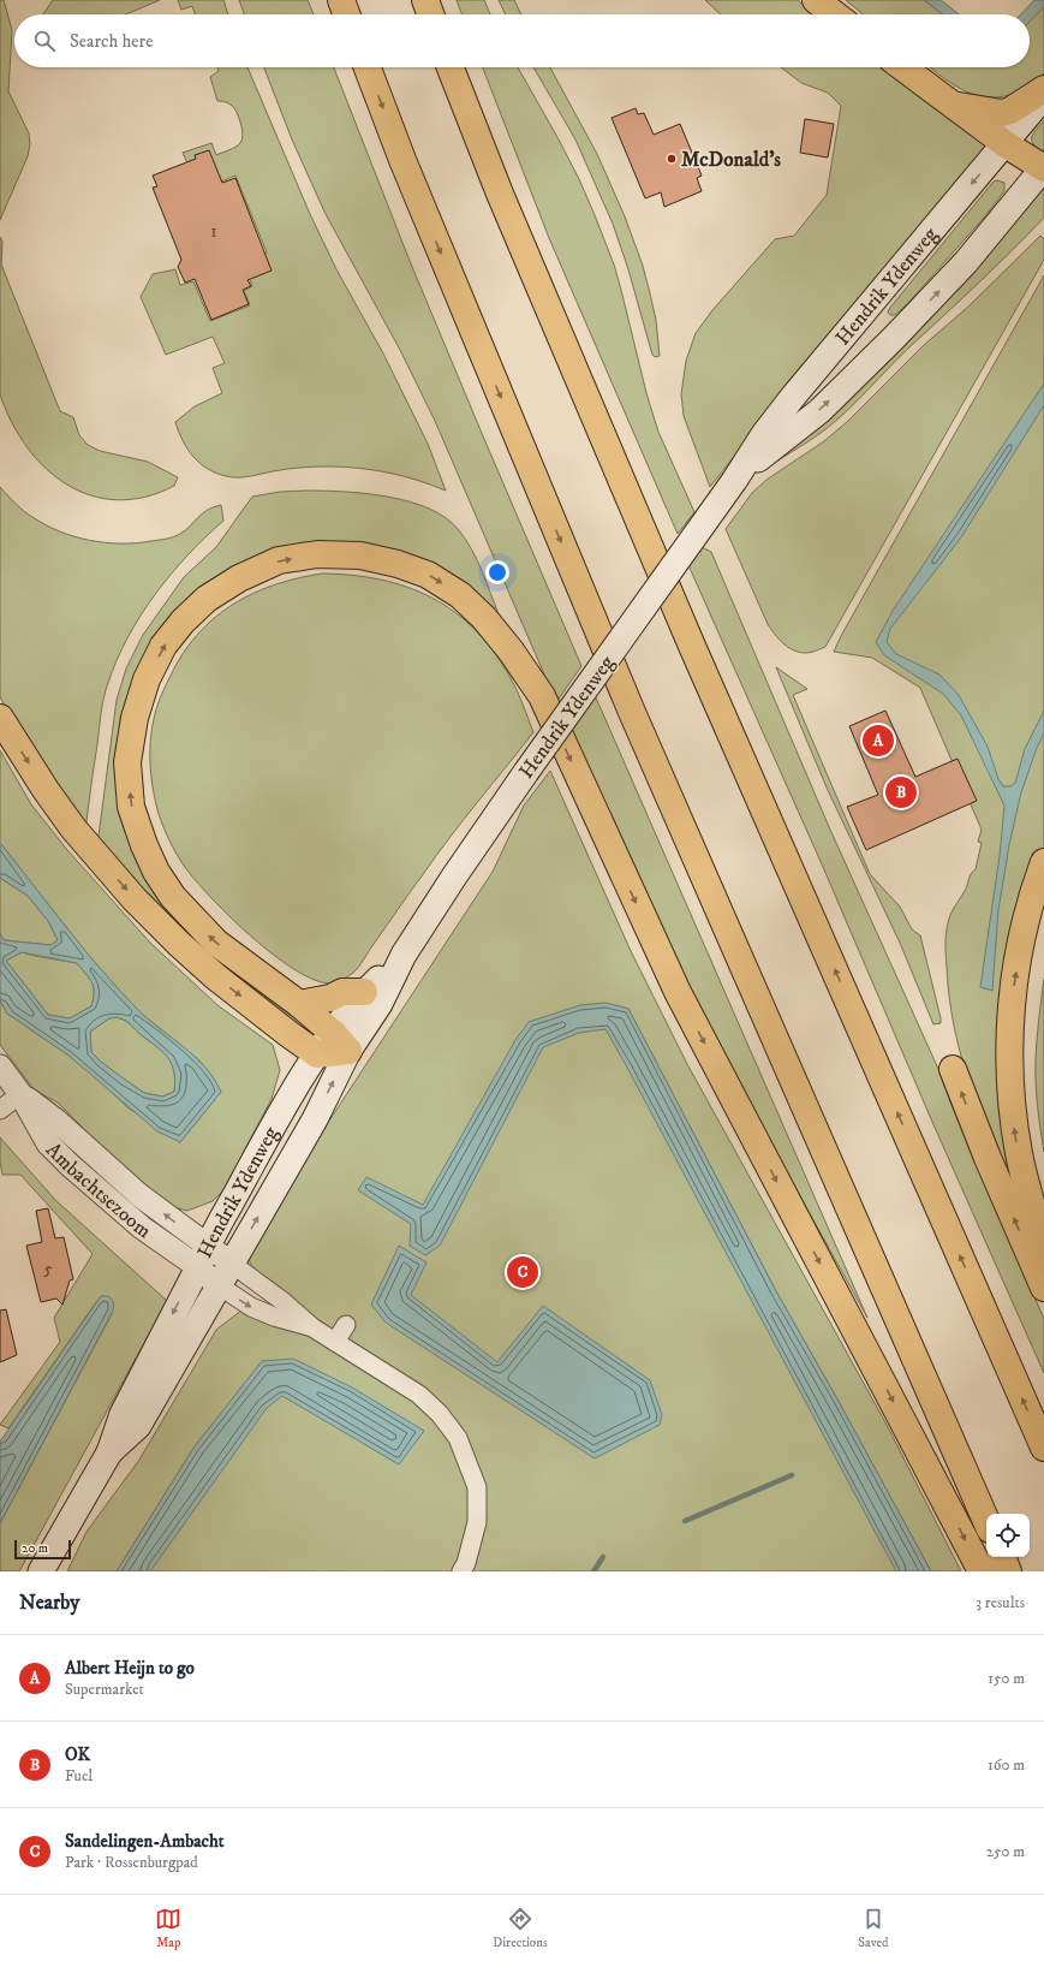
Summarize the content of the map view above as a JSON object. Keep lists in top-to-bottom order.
{
  "streets": {
    "main road": ["Hendrik Ydenweg"],
    "street": ["Ambachtsezoom"]
  },
  "crossings": [
    ["Hendrik Ydenweg", "Ambachtsezoom"]
  ],
  "places": ["McDonald's"],
  "house_numbers": ["1", "5"],
  "scale_bar": "20 m",
  "page": {
    "search": "Search here",
    "pins": ["A", "B", "C"],
    "scale": "20 m",
    "heading": ["Nearby", "3 results"],
    "list": [
      {
        "mark": "A",
        "name": "Albert Heijn to go",
        "note": "Supermarket",
        "value": "150 m"
      },
      {
        "mark": "B",
        "name": "OK",
        "note": "Fuel",
        "value": "160 m"
      },
      {
        "mark": "C",
        "name": "Sandelingen-Ambacht",
        "note": "Park · Rossenburgpad",
        "value": "250 m"
      }
    ],
    "nav": ["Map", "Directions", "Saved"]
  }
}
